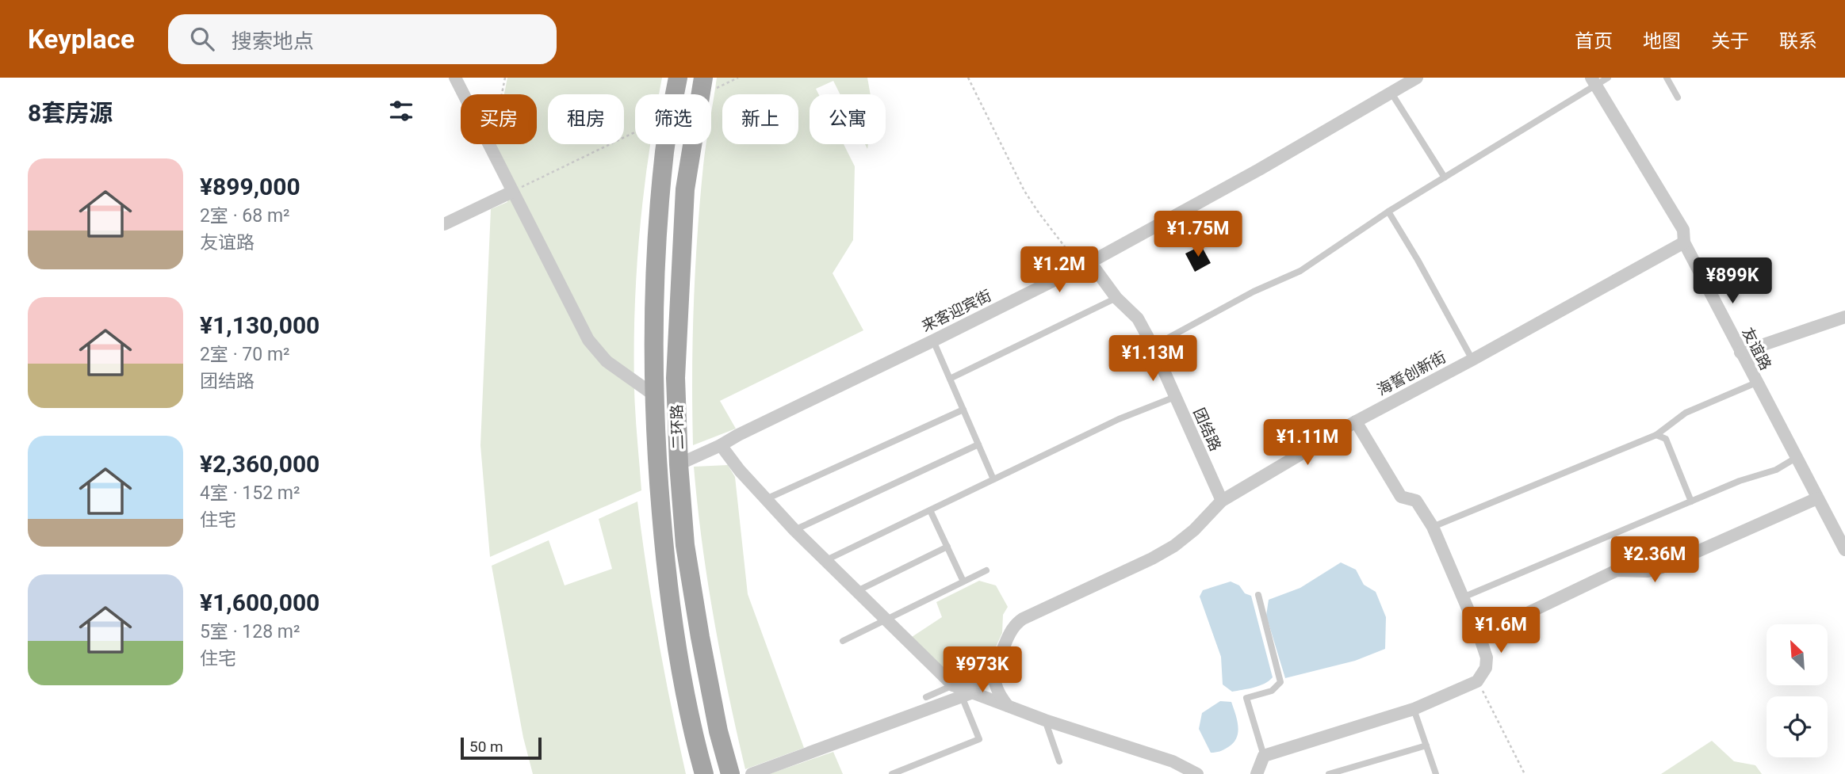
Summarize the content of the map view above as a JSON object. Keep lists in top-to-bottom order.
{
  "streets": {
    "main road": ["二环路"],
    "street": [
      "来客迎宾街",
      "友谊路",
      "海誓创新街",
      "团结路"
    ]
  },
  "crossings": [
    ["来客迎宾街", "二环路"],
    ["来客迎宾街", "团结路"],
    ["友谊路", "海誓创新街"],
    ["海誓创新街", "团结路"]
  ],
  "scale_bar": "50 m",
  "north": "top left",
  "page": {
    "header": "Keyplace",
    "search": "搜索地点",
    "nav": [
      "首页",
      "地图",
      "关于",
      "联系"
    ],
    "heading": "8套房源",
    "chip": [
      "买房",
      "租房",
      "筛选",
      "新上",
      "公寓"
    ],
    "list": [
      {
        "name": "¥899,000",
        "note": "2室 · 68 m² · 友谊路"
      },
      {
        "name": "¥1,130,000",
        "note": "2室 · 70 m² · 团结路"
      },
      {
        "name": "¥2,360,000",
        "note": "4室 · 152 m² · 住宅"
      },
      {
        "name": "¥1,600,000",
        "note": "5室 · 128 m² · 住宅"
      }
    ],
    "price": [
      "¥1.75M",
      "¥1.2M",
      "¥899K",
      "¥1.13M",
      "¥1.11M",
      "¥2.36M",
      "¥1.6M",
      "¥973K"
    ],
    "scale": "50 m"
  }
}
